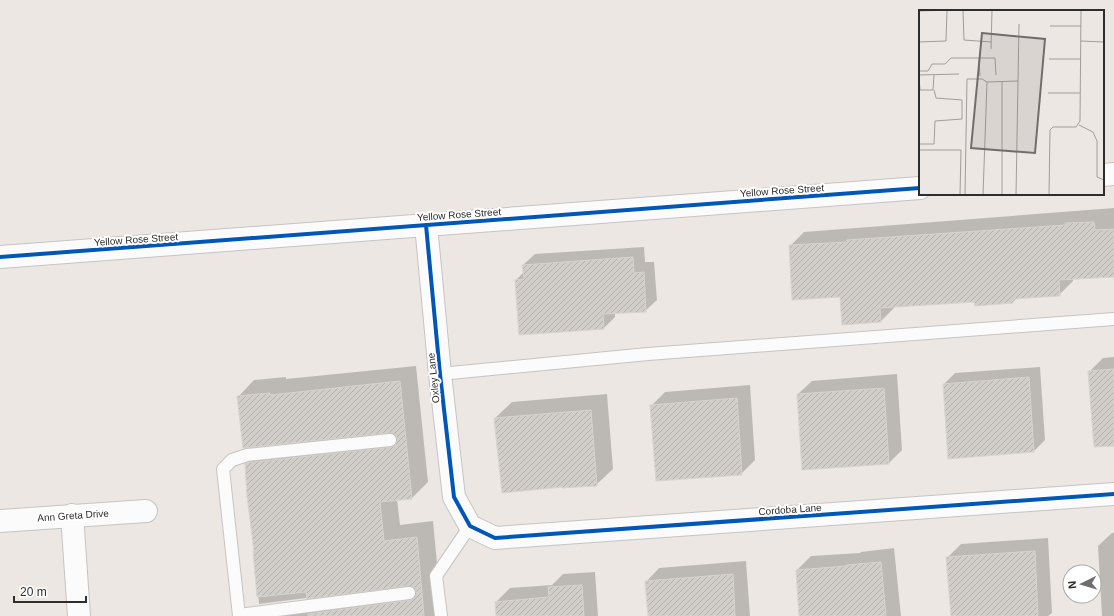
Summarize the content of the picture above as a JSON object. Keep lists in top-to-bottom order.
{
  "streets": {
    "street": [
      "Yellow Rose Street",
      "Oxley Lane",
      "Cordoba Lane",
      "Ann Greta Drive"
    ]
  },
  "crossings": [
    ["Yellow Rose Street", "Oxley Lane"],
    ["Oxley Lane", "Cordoba Lane"]
  ],
  "scale_bar": "20 m",
  "north": "left"
}
